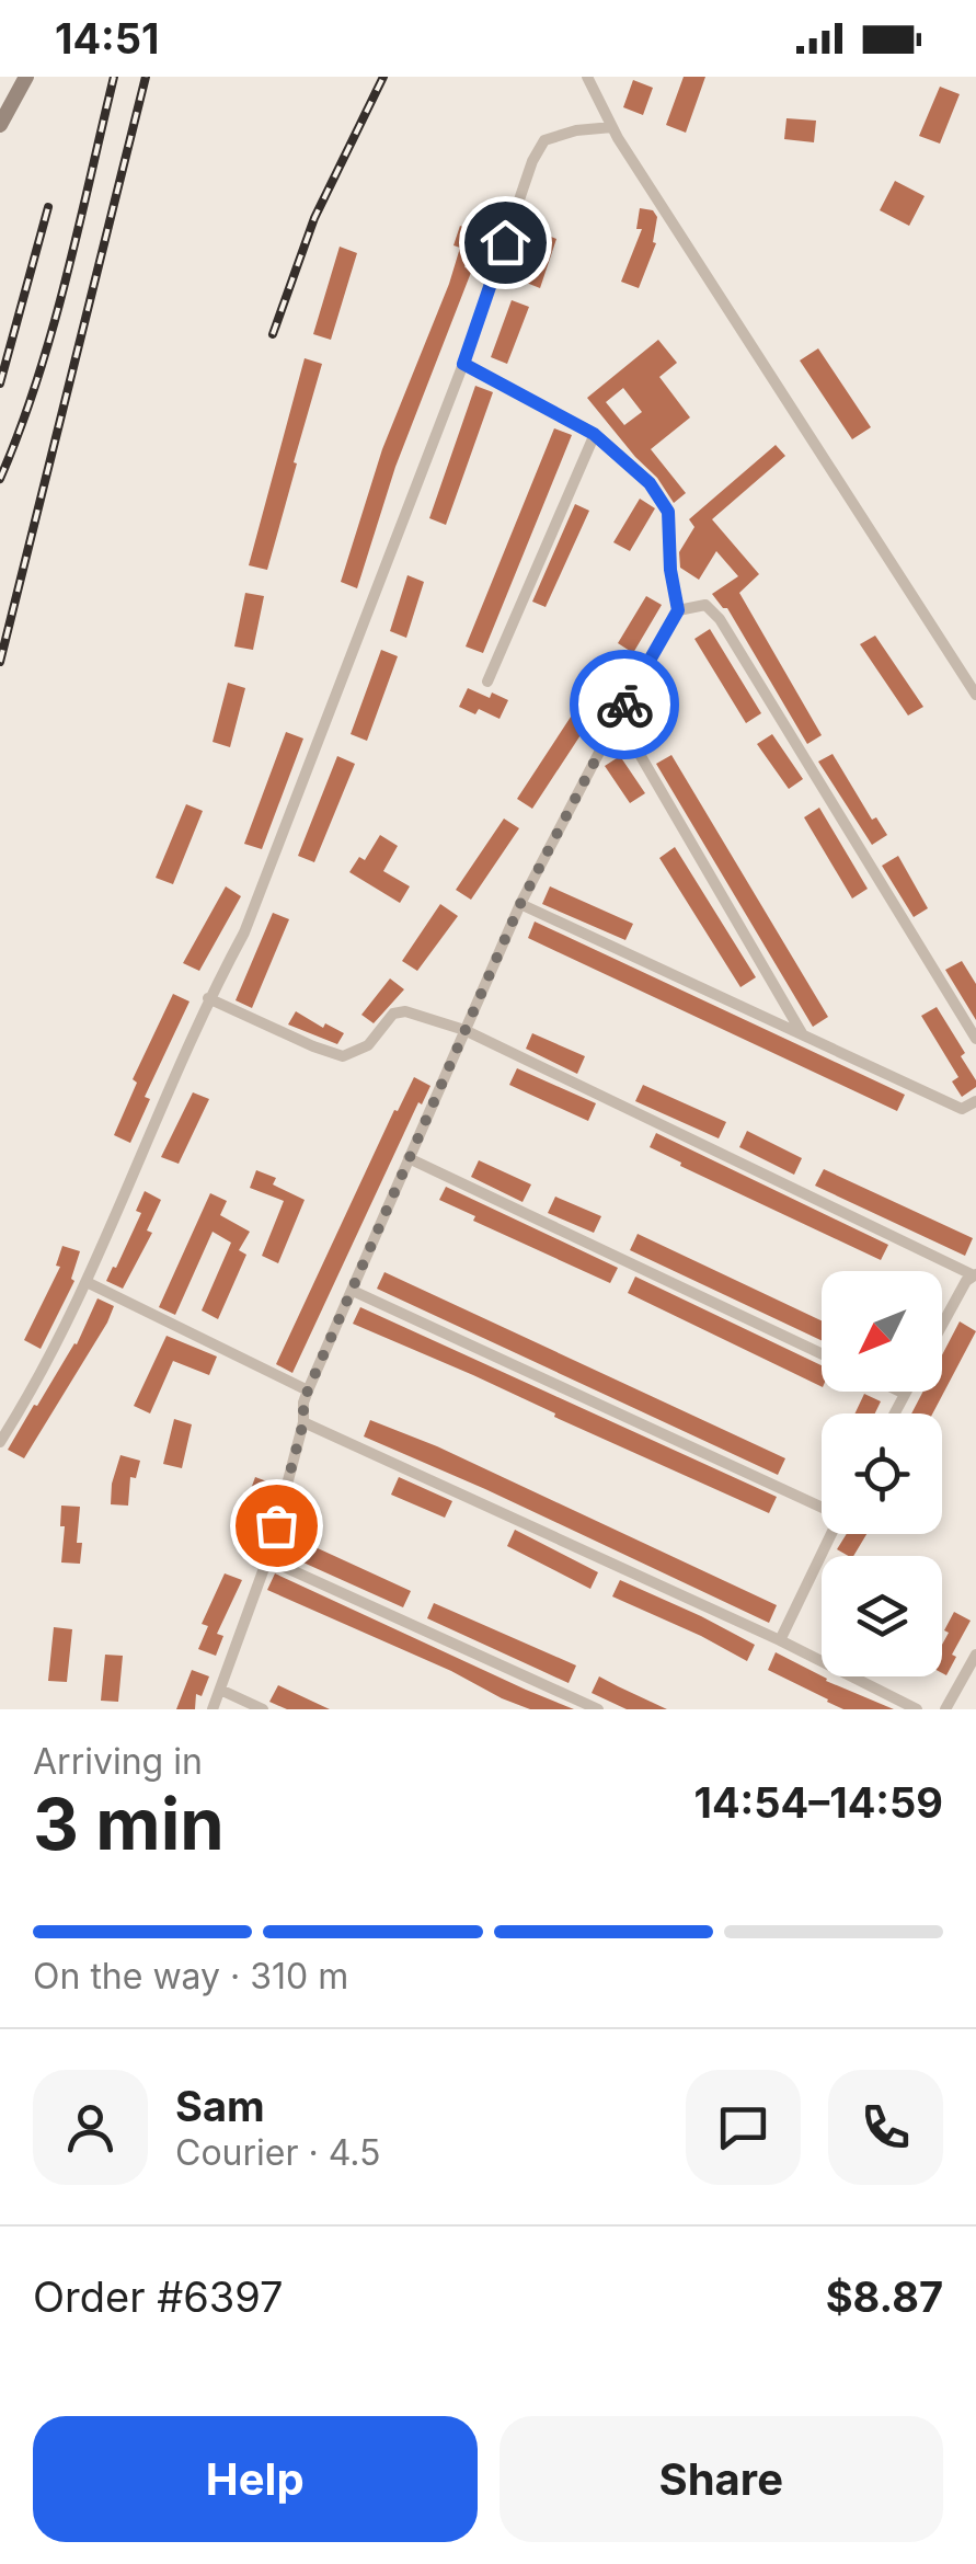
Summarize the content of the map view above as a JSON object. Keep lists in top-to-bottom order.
{
  "north": "bottom left",
  "page": {
    "status": "14:51",
    "heading": ["3 min", "Arriving in", "14:54–14:59"],
    "panel": [
      "Sam",
      "Courier · 4.5",
      "Order #6397",
      "$8.87"
    ],
    "bar": "On the way · 310 m",
    "buttons": ["Help", "Share"]
  }
}
